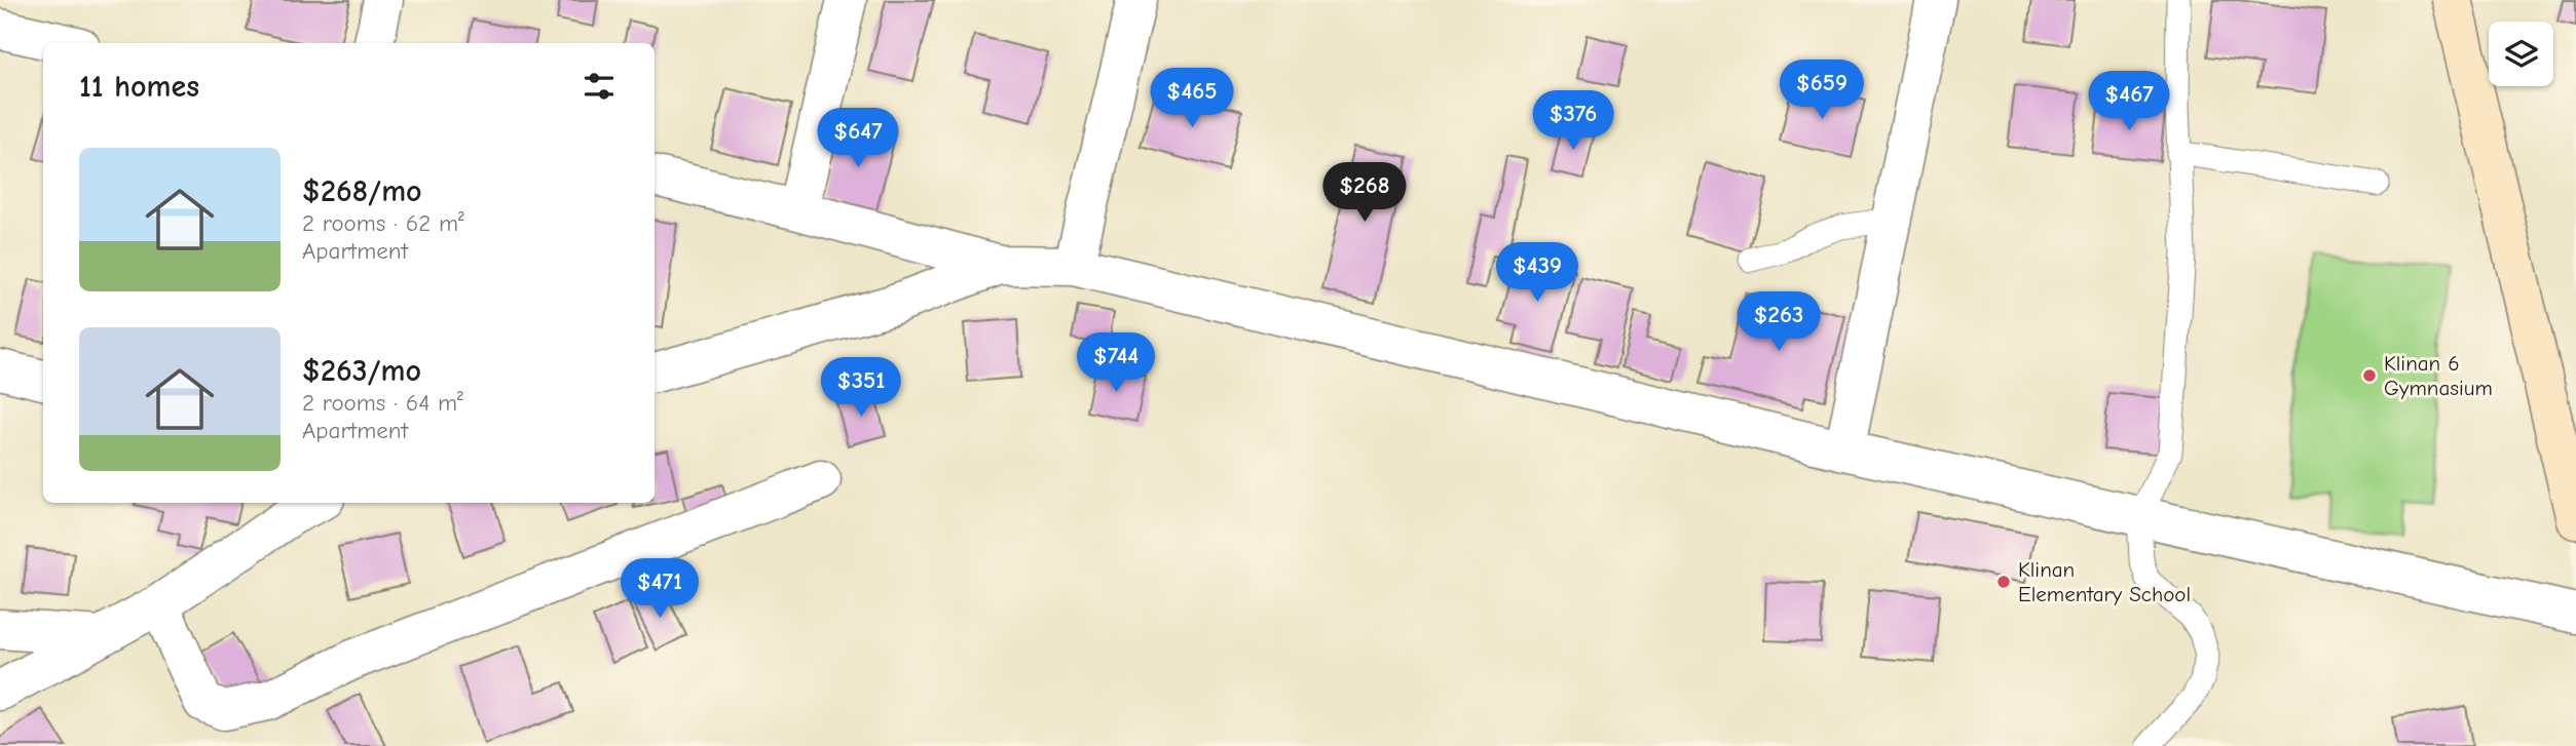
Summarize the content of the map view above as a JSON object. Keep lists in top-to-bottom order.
{
  "places": ["Klinan 6 Gymnasium", "Klinan Elementary School"],
  "page": {
    "heading": "11 homes",
    "price": [
      "$659",
      "$465",
      "$467",
      "$376",
      "$647",
      "$268",
      "$439",
      "$263",
      "$744",
      "$351",
      "$471"
    ],
    "list": [
      {
        "name": "$268/mo",
        "note": "2 rooms · 62 m² · Apartment"
      },
      {
        "name": "$263/mo",
        "note": "2 rooms · 64 m² · Apartment"
      }
    ]
  }
}
